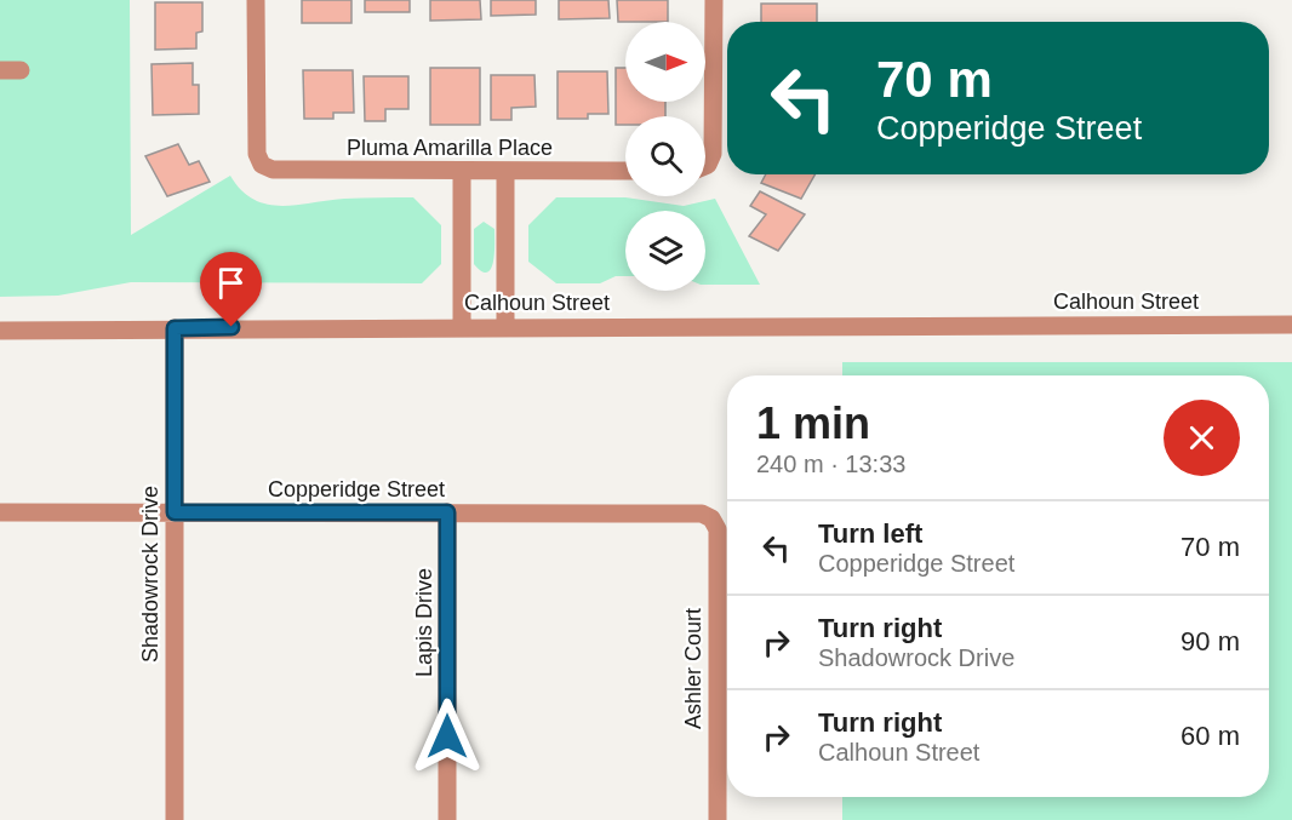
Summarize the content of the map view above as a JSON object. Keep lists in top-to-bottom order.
{
  "streets": {
    "street": [
      "Pluma Amarilla Place",
      "Calhoun Street",
      "Copperidge Street",
      "Shadowrock Drive",
      "Lapis Drive",
      "Ashler Court"
    ]
  },
  "crossings": [
    ["Calhoun Street", "Shadowrock Drive"],
    ["Copperidge Street", "Shadowrock Drive"],
    ["Copperidge Street", "Lapis Drive"],
    ["Copperidge Street", "Ashler Court"]
  ],
  "north": "right",
  "page": {
    "turn": ["70 m", "Copperidge Street"],
    "heading": ["1 min", "240 m · 13:33"],
    "list": [
      {
        "name": "Turn left",
        "note": "Copperidge Street",
        "value": "70 m"
      },
      {
        "name": "Turn right",
        "note": "Shadowrock Drive",
        "value": "90 m"
      },
      {
        "name": "Turn right",
        "note": "Calhoun Street",
        "value": "60 m"
      }
    ]
  }
}
